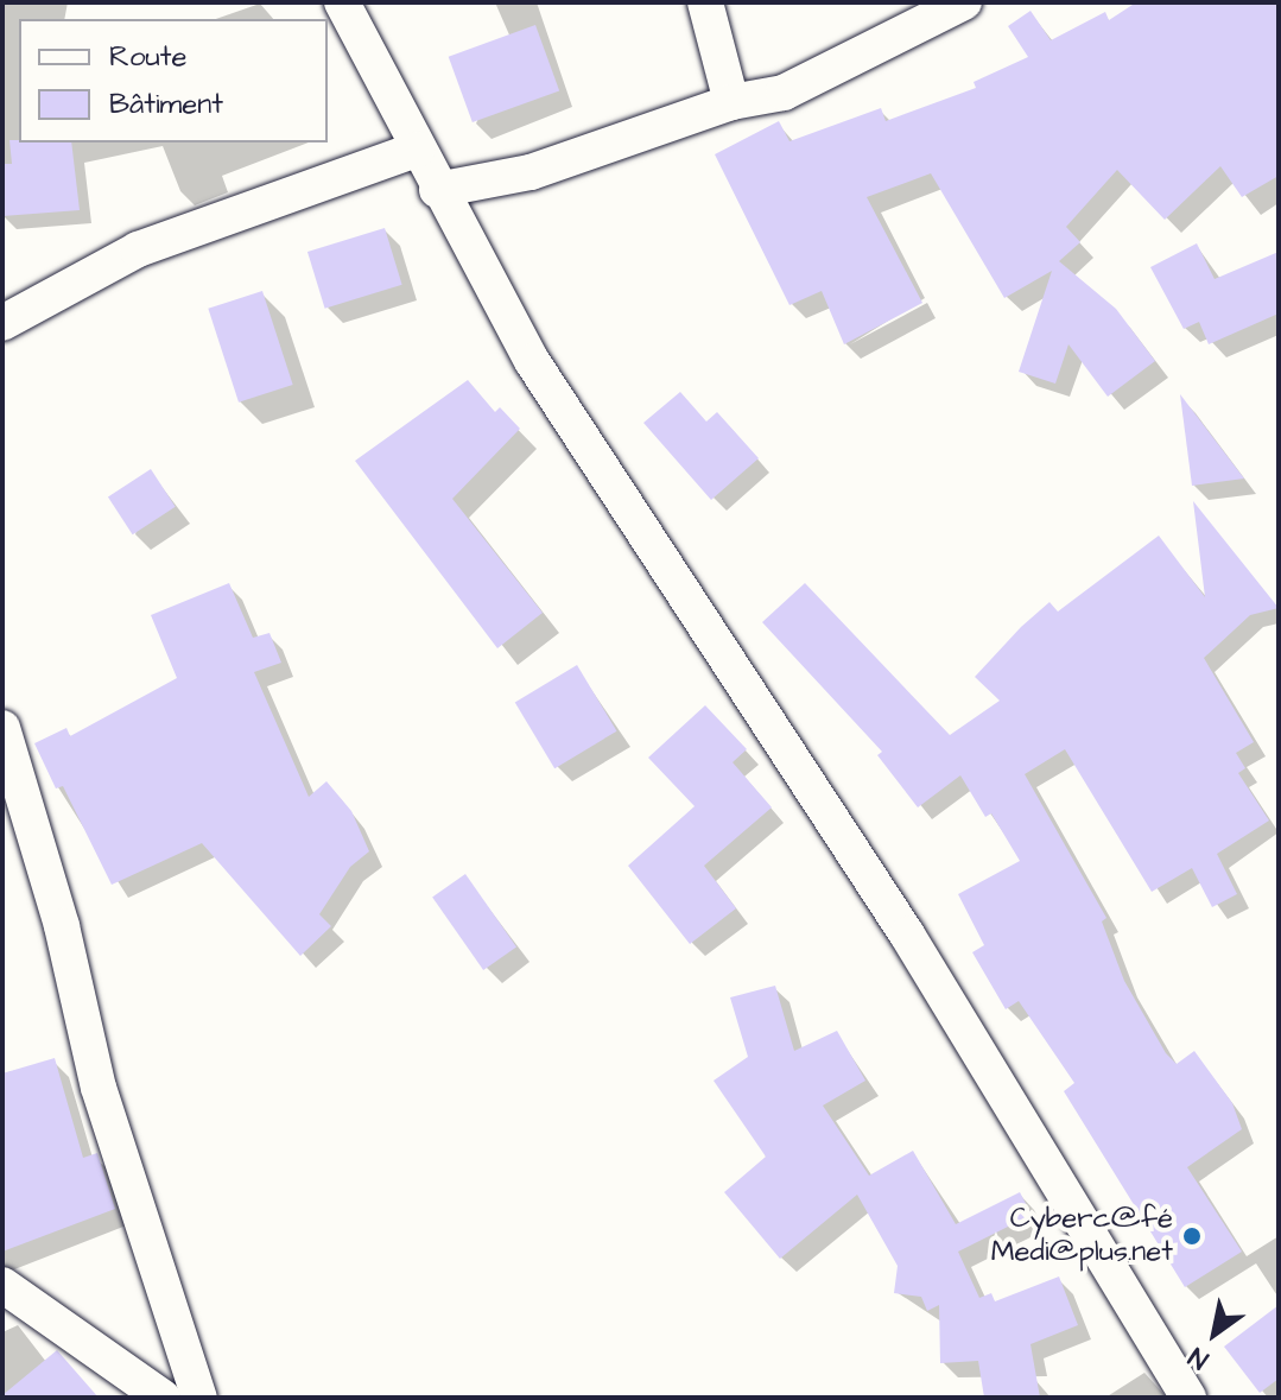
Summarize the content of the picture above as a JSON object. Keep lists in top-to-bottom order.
{
  "places": ["Cyberc@fé Medi@plus.net"],
  "legend": ["Route", "Bâtiment"],
  "north": "bottom left"
}
